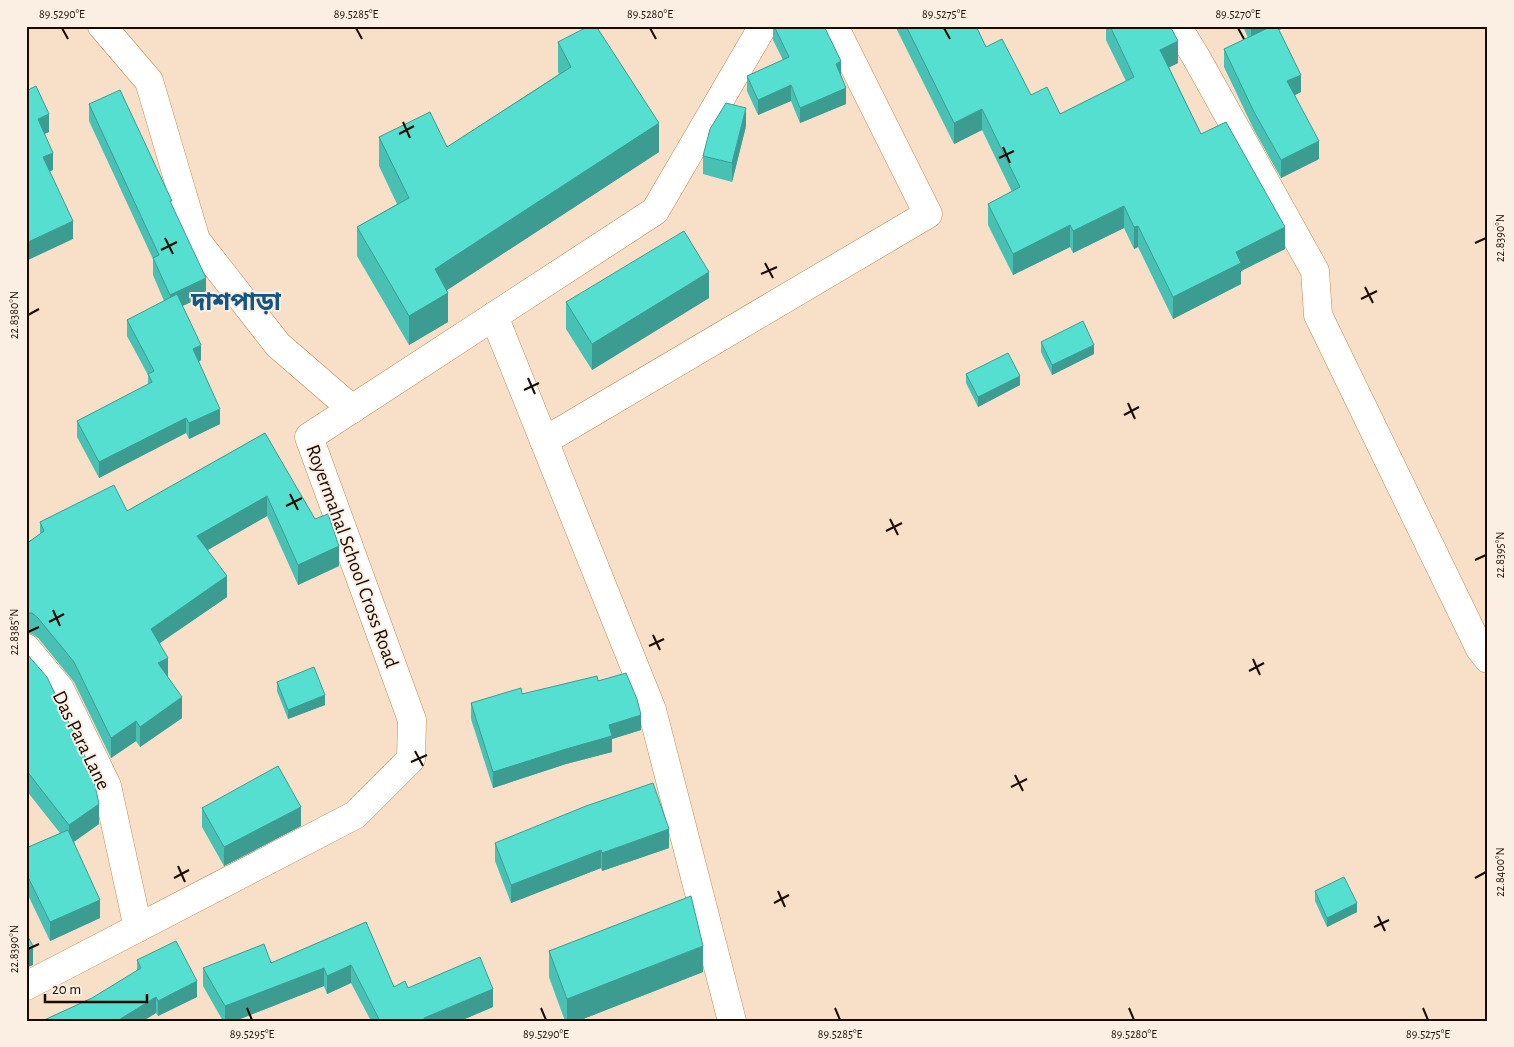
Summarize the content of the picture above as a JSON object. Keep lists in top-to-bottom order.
{
  "streets": {
    "street": ["Royermahal School Cross Road", "Das Para Lane"]
  },
  "crossings": [
    ["Royermahal School Cross Road", "Das Para Lane"]
  ],
  "districts": ["দাশপাড়া"],
  "scale_bar": "20 m",
  "coordinates": [
    "89.5290°E",
    "89.5285°E",
    "89.5280°E",
    "89.5275°E",
    "89.5270°E",
    "22.8390°N",
    "22.8380°N",
    "22.8395°N",
    "22.8385°N",
    "22.8400°N",
    "89.5295°E"
  ]
}
